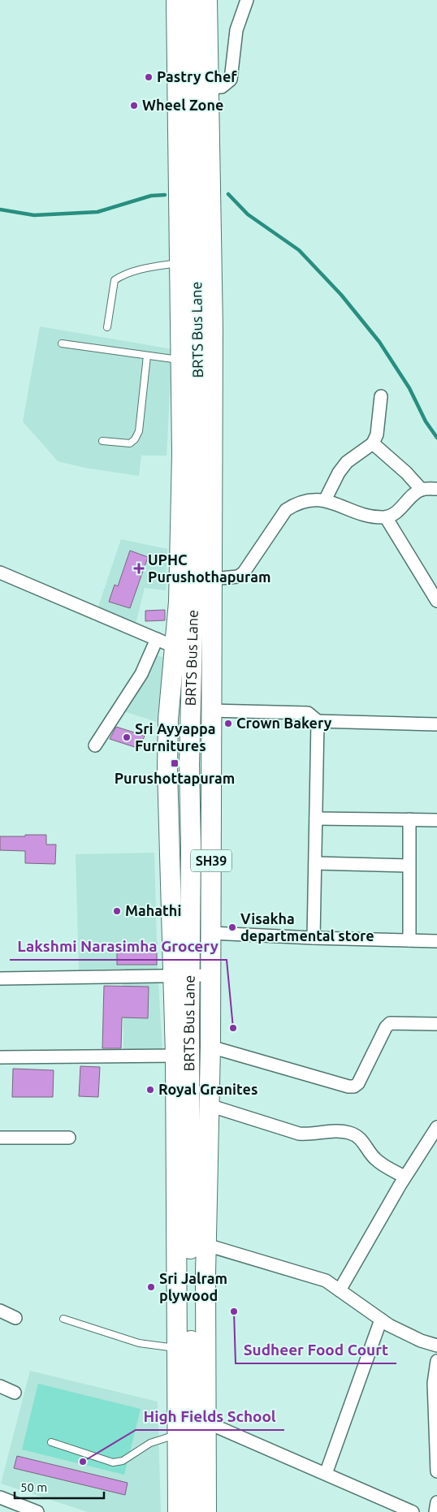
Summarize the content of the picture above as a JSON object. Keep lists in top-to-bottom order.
{
  "streets": {
    "main road": ["BRTS Bus Lane", "SH39"]
  },
  "crossings": [
    ["BRTS Bus Lane", "SH39"]
  ],
  "places": {
    "other": [
      "Pastry Chef",
      "Wheel Zone",
      "Crown Bakery",
      "Sri Ayyappa Furnitures",
      "Mahathi",
      "Visakha departmental store",
      "Lakshmi Narasimha Grocery",
      "Royal Granites",
      "Sri Jalram plywood",
      "Sudheer Food Court",
      "High Fields School"
    ],
    "health": ["UPHC Purushothapuram"],
    "transit": ["Purushottapuram"]
  },
  "scale_bar": "50 m"
}
